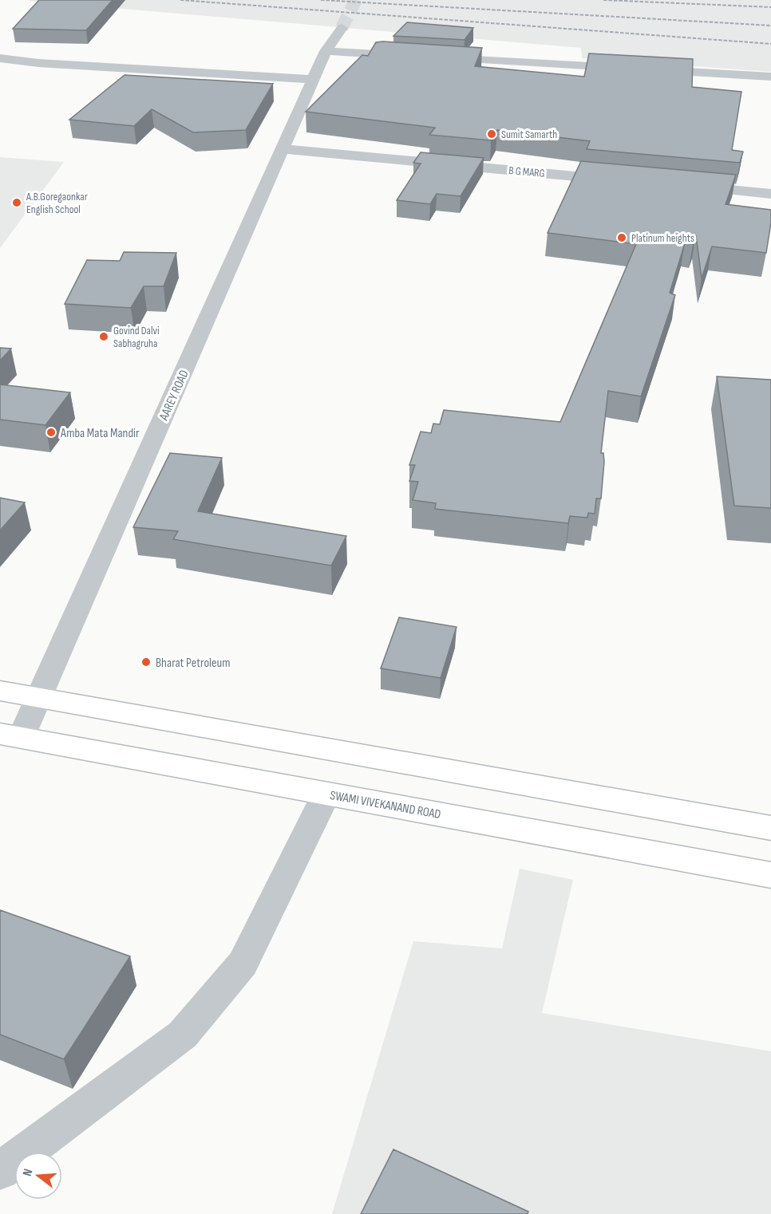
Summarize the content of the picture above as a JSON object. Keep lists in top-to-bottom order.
{
  "streets": {
    "main road": ["SWAMI VIVEKANAND ROAD"],
    "street": ["B G MARG", "AAREY ROAD"]
  },
  "crossings": [
    ["B G MARG", "AAREY ROAD"],
    ["AAREY ROAD", "SWAMI VIVEKANAND ROAD"]
  ],
  "places": [
    "Sumit Samarth",
    "A.B.Goregaonkar English School",
    "Platinum heights",
    "Govind Dalvi Sabhagruha",
    "Amba Mata Mandir",
    "Bharat Petroleum"
  ],
  "north": "left"
}
